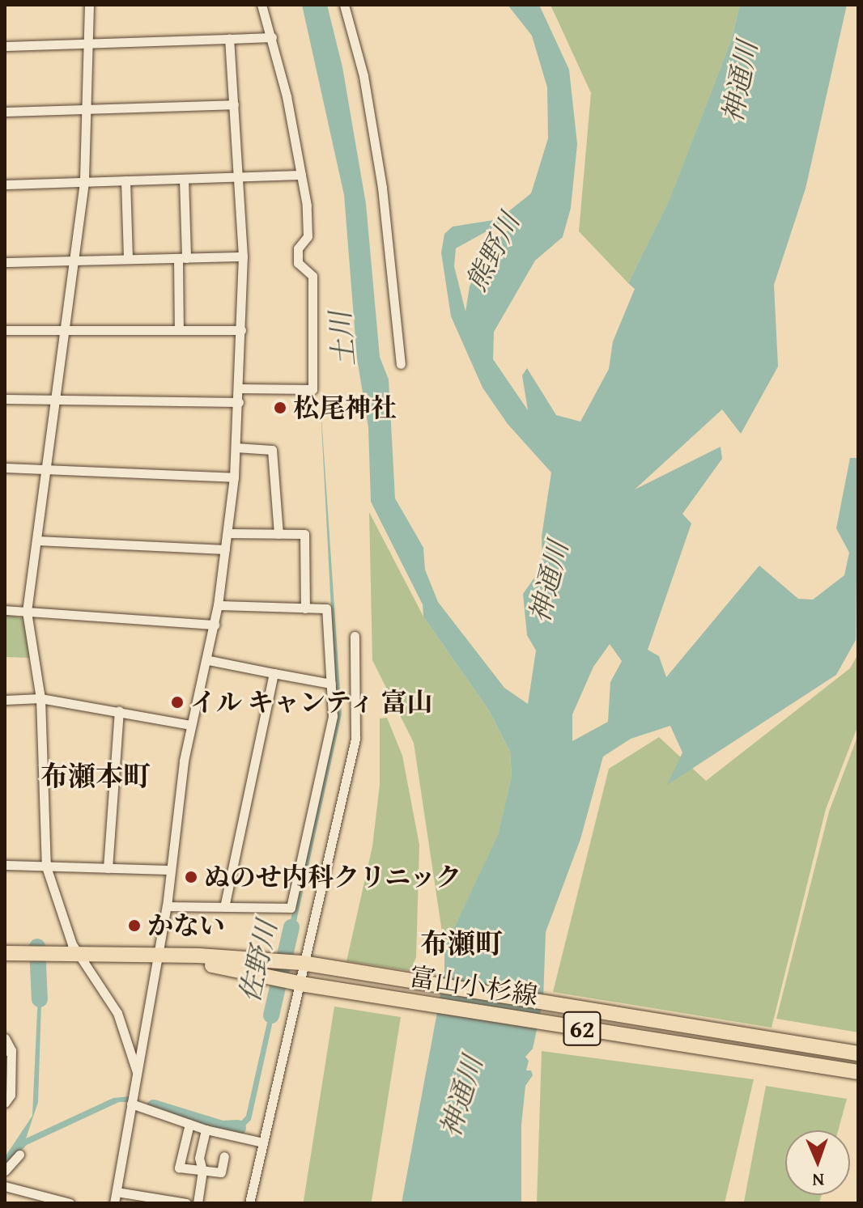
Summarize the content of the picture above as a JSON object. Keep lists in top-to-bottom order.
{
  "streets": {
    "main road": ["富山小杉線", "62"]
  },
  "districts": ["布瀬本町", "布瀬町"],
  "water": [
    "神通川",
    "熊野川",
    "土川",
    "佐野川"
  ],
  "places": [
    "松尾神社",
    "イル キャンティ 富山",
    "ぬのせ内科クリニック",
    "かない"
  ],
  "north": "bottom"
}
